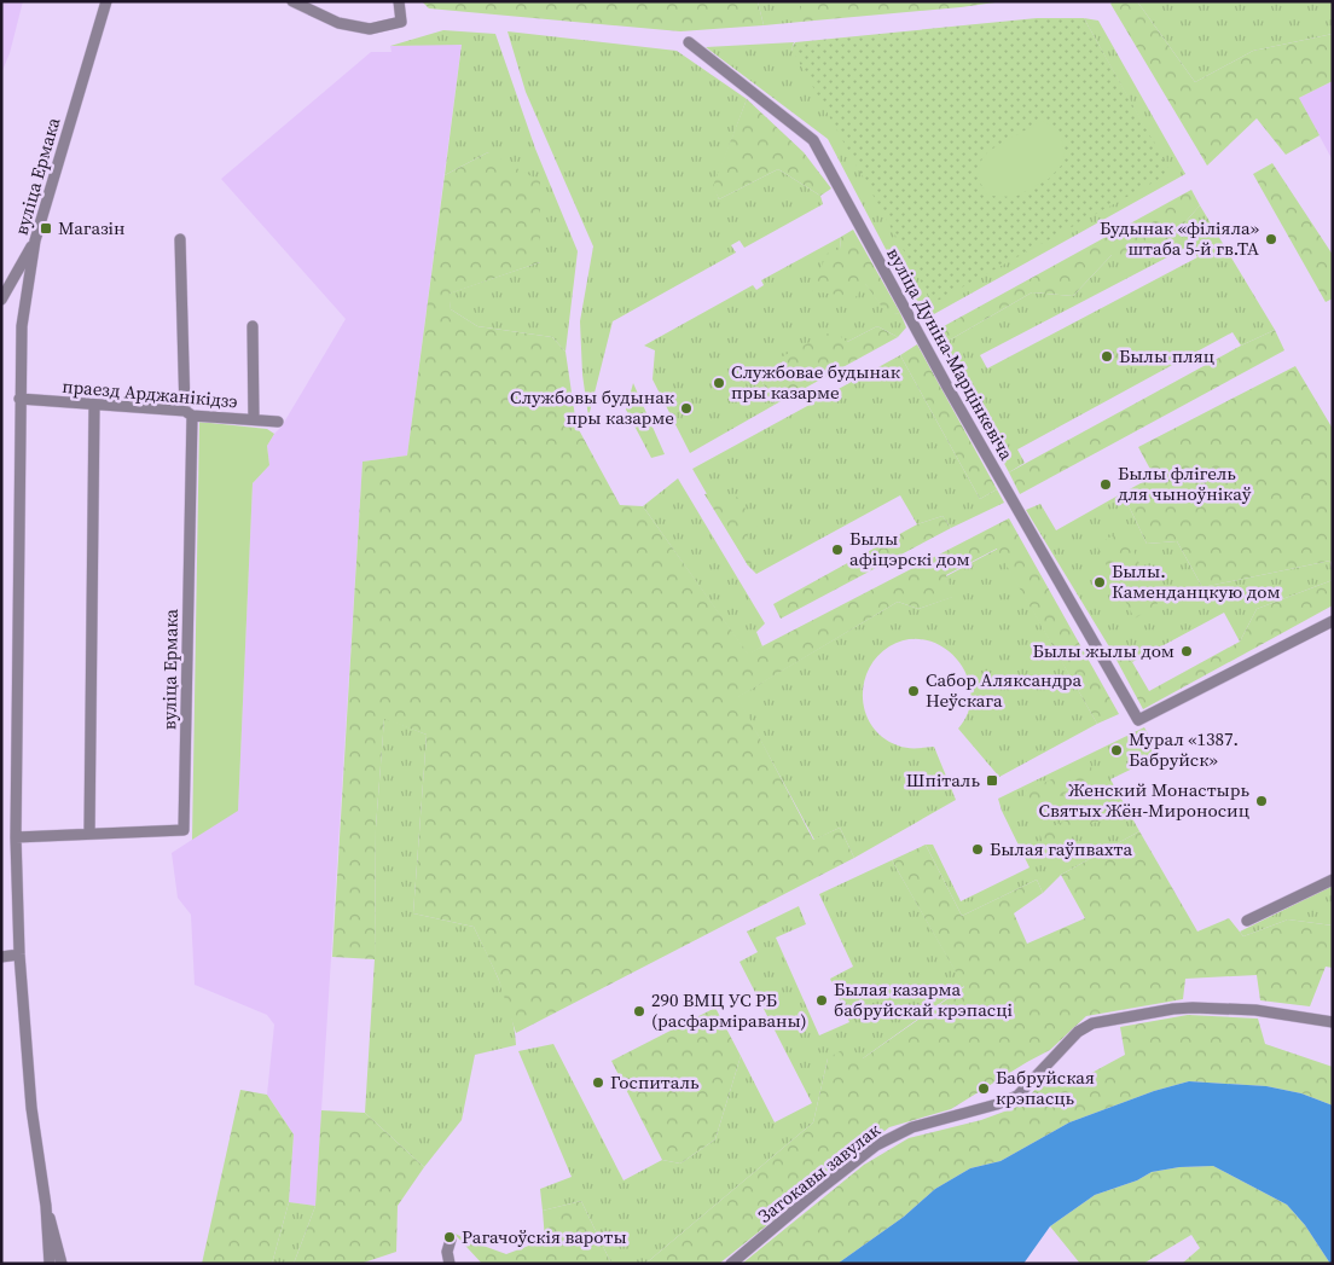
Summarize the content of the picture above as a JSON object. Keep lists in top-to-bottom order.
{
  "streets": {
    "street": [
      "вуліца Ермака",
      "вуліца Дуніна-Марцінкевіча",
      "праезд Арджанікідзэ",
      "Затокавы завулак"
    ]
  },
  "crossings": [
    ["вуліца Ермака", "праезд Арджанікідзэ"]
  ],
  "places": {
    "transit": ["Магазін", "Шпіталь"],
    "other": [
      "Будынак «філіяла» штаба 5-й гв.ТА",
      "Былы пляц",
      "Службовае будынак пры казарме",
      "Службовы будынак пры казарме",
      "Былы флігель для чыноўнікаў",
      "Былы афіцэрскі дом",
      "Былы. Каменданцкую дом",
      "Былы жылы дом",
      "Сабор Аляксандра Неўскага",
      "Мурал «1387. Бабруйск»",
      "Женский Монастырь Святых Жён-Мироносиц",
      "Былая гаўпвахта",
      "Былая казарма бабруйскай крэпасці",
      "290 ВМЦ УС РБ (расфарміраваны)",
      "Госпиталь",
      "Бабруйская крэпасць",
      "Рагачоўскія вароты"
    ]
  }
}
